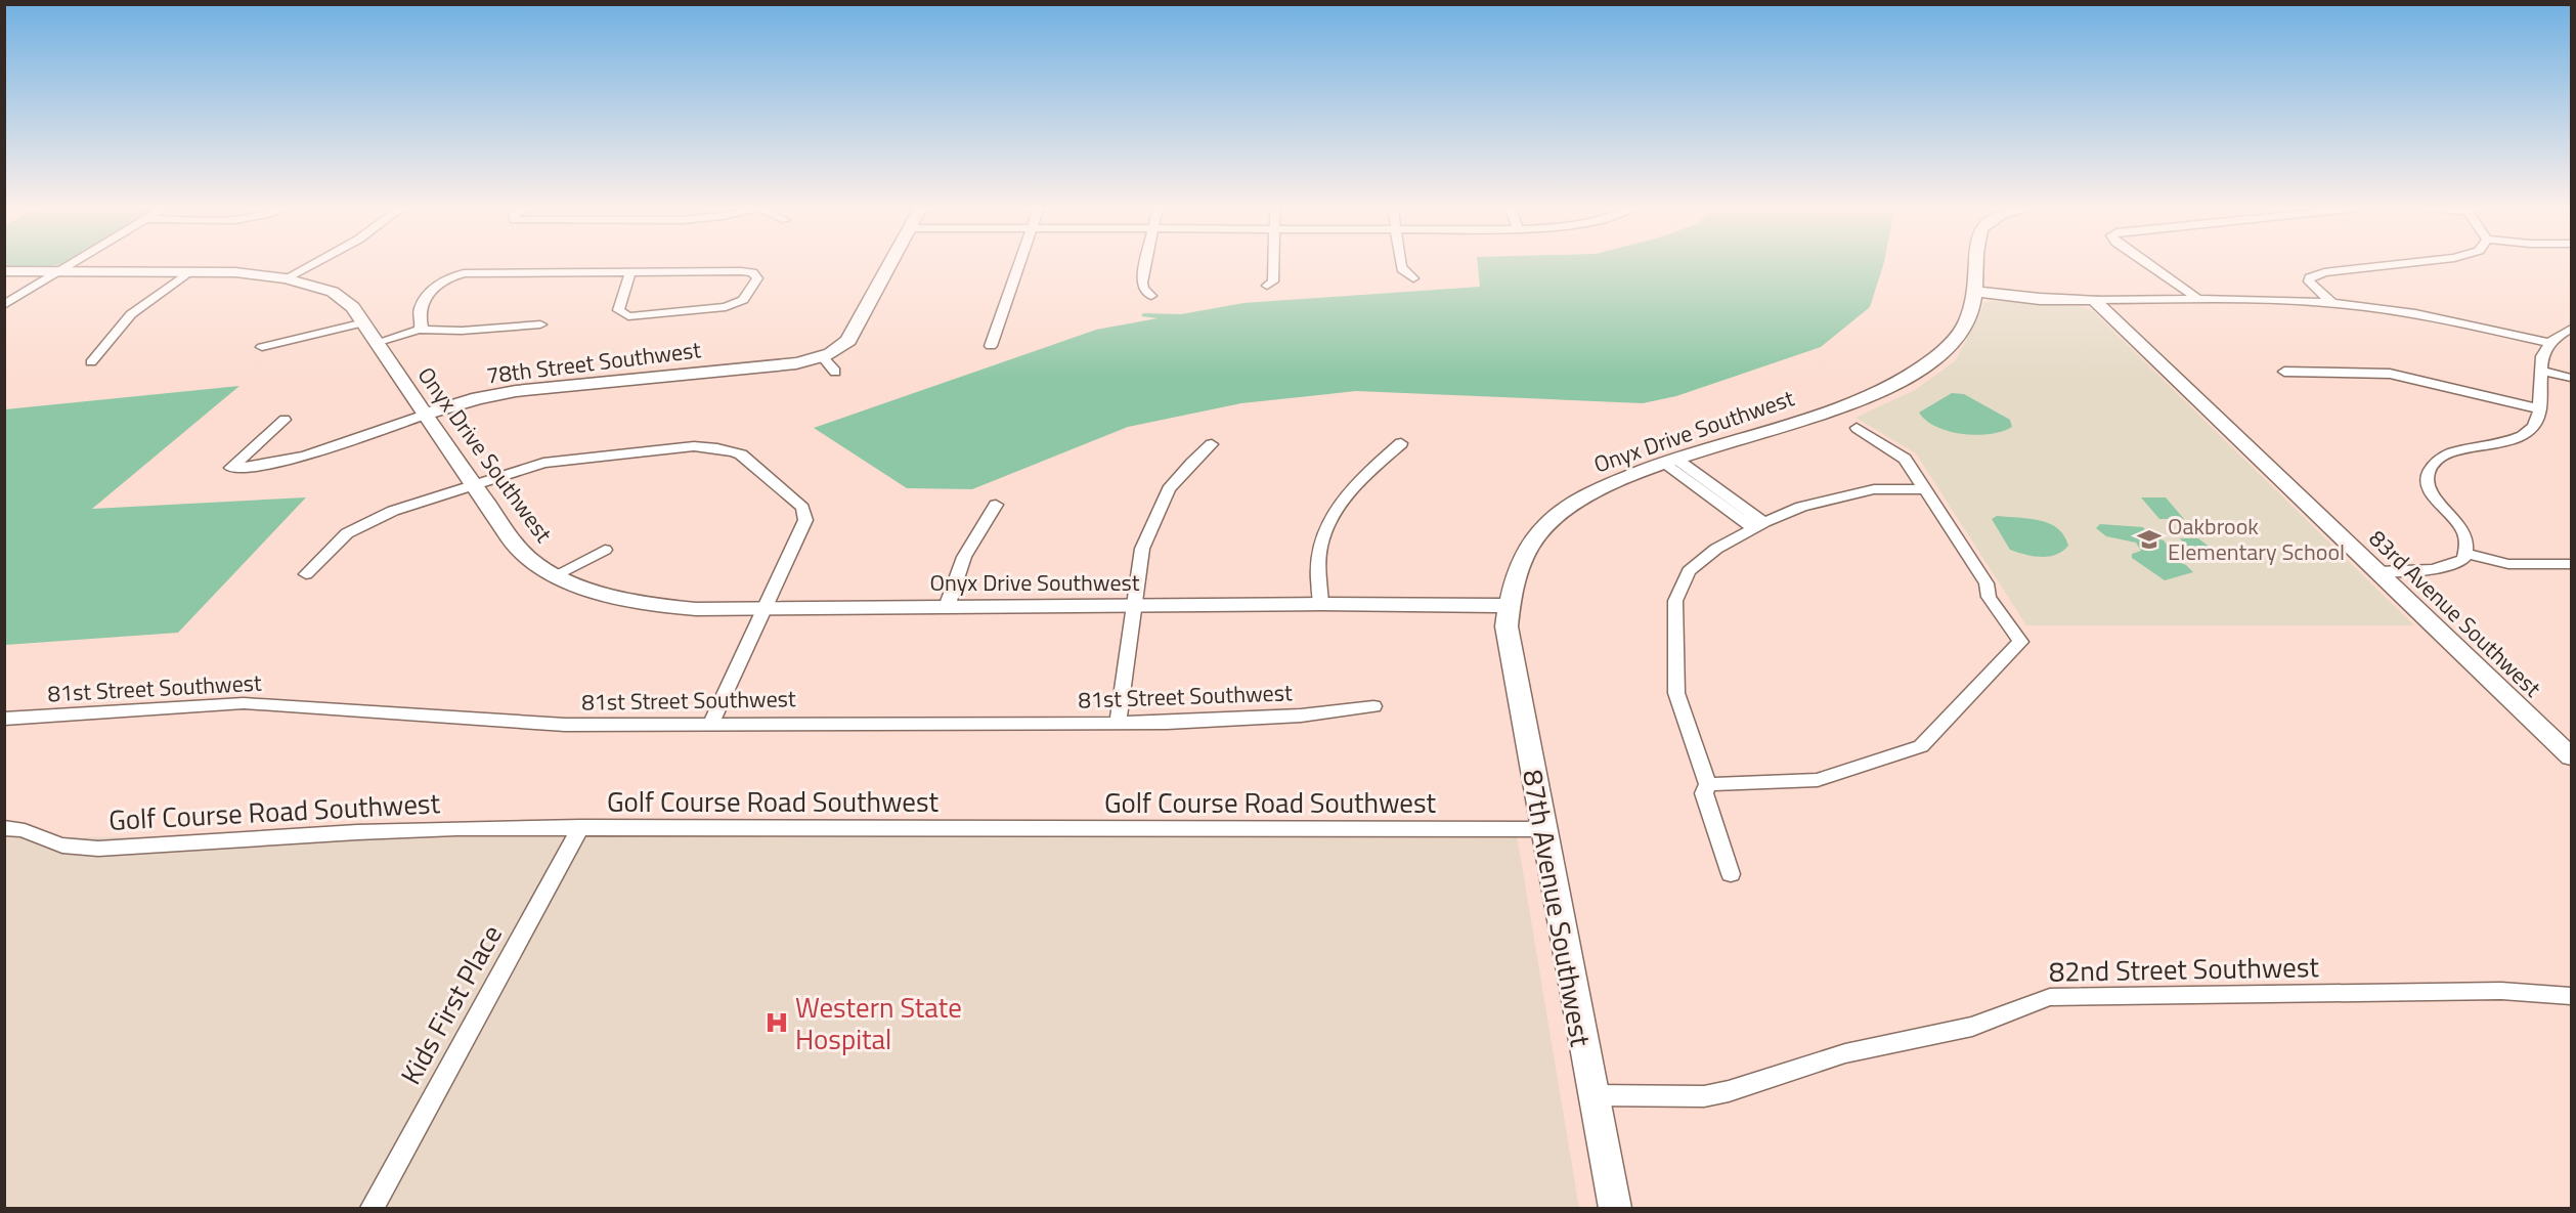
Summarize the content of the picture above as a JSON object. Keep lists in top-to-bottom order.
{
  "streets": {
    "street": [
      "78th Street Southwest",
      "Onyx Drive Southwest",
      "83rd Avenue Southwest",
      "81st Street Southwest",
      "Golf Course Road Southwest",
      "87th Avenue Southwest",
      "82nd Street Southwest",
      "Kids First Place"
    ]
  },
  "crossings": [
    ["78th Street Southwest", "Onyx Drive Southwest"],
    ["Onyx Drive Southwest", "87th Avenue Southwest"],
    ["Golf Course Road Southwest", "87th Avenue Southwest"],
    ["Golf Course Road Southwest", "Kids First Place"],
    ["87th Avenue Southwest", "82nd Street Southwest"]
  ],
  "places": {
    "school or university": ["Oakbrook Elementary School"],
    "hospital": ["Western State Hospital"]
  }
}
